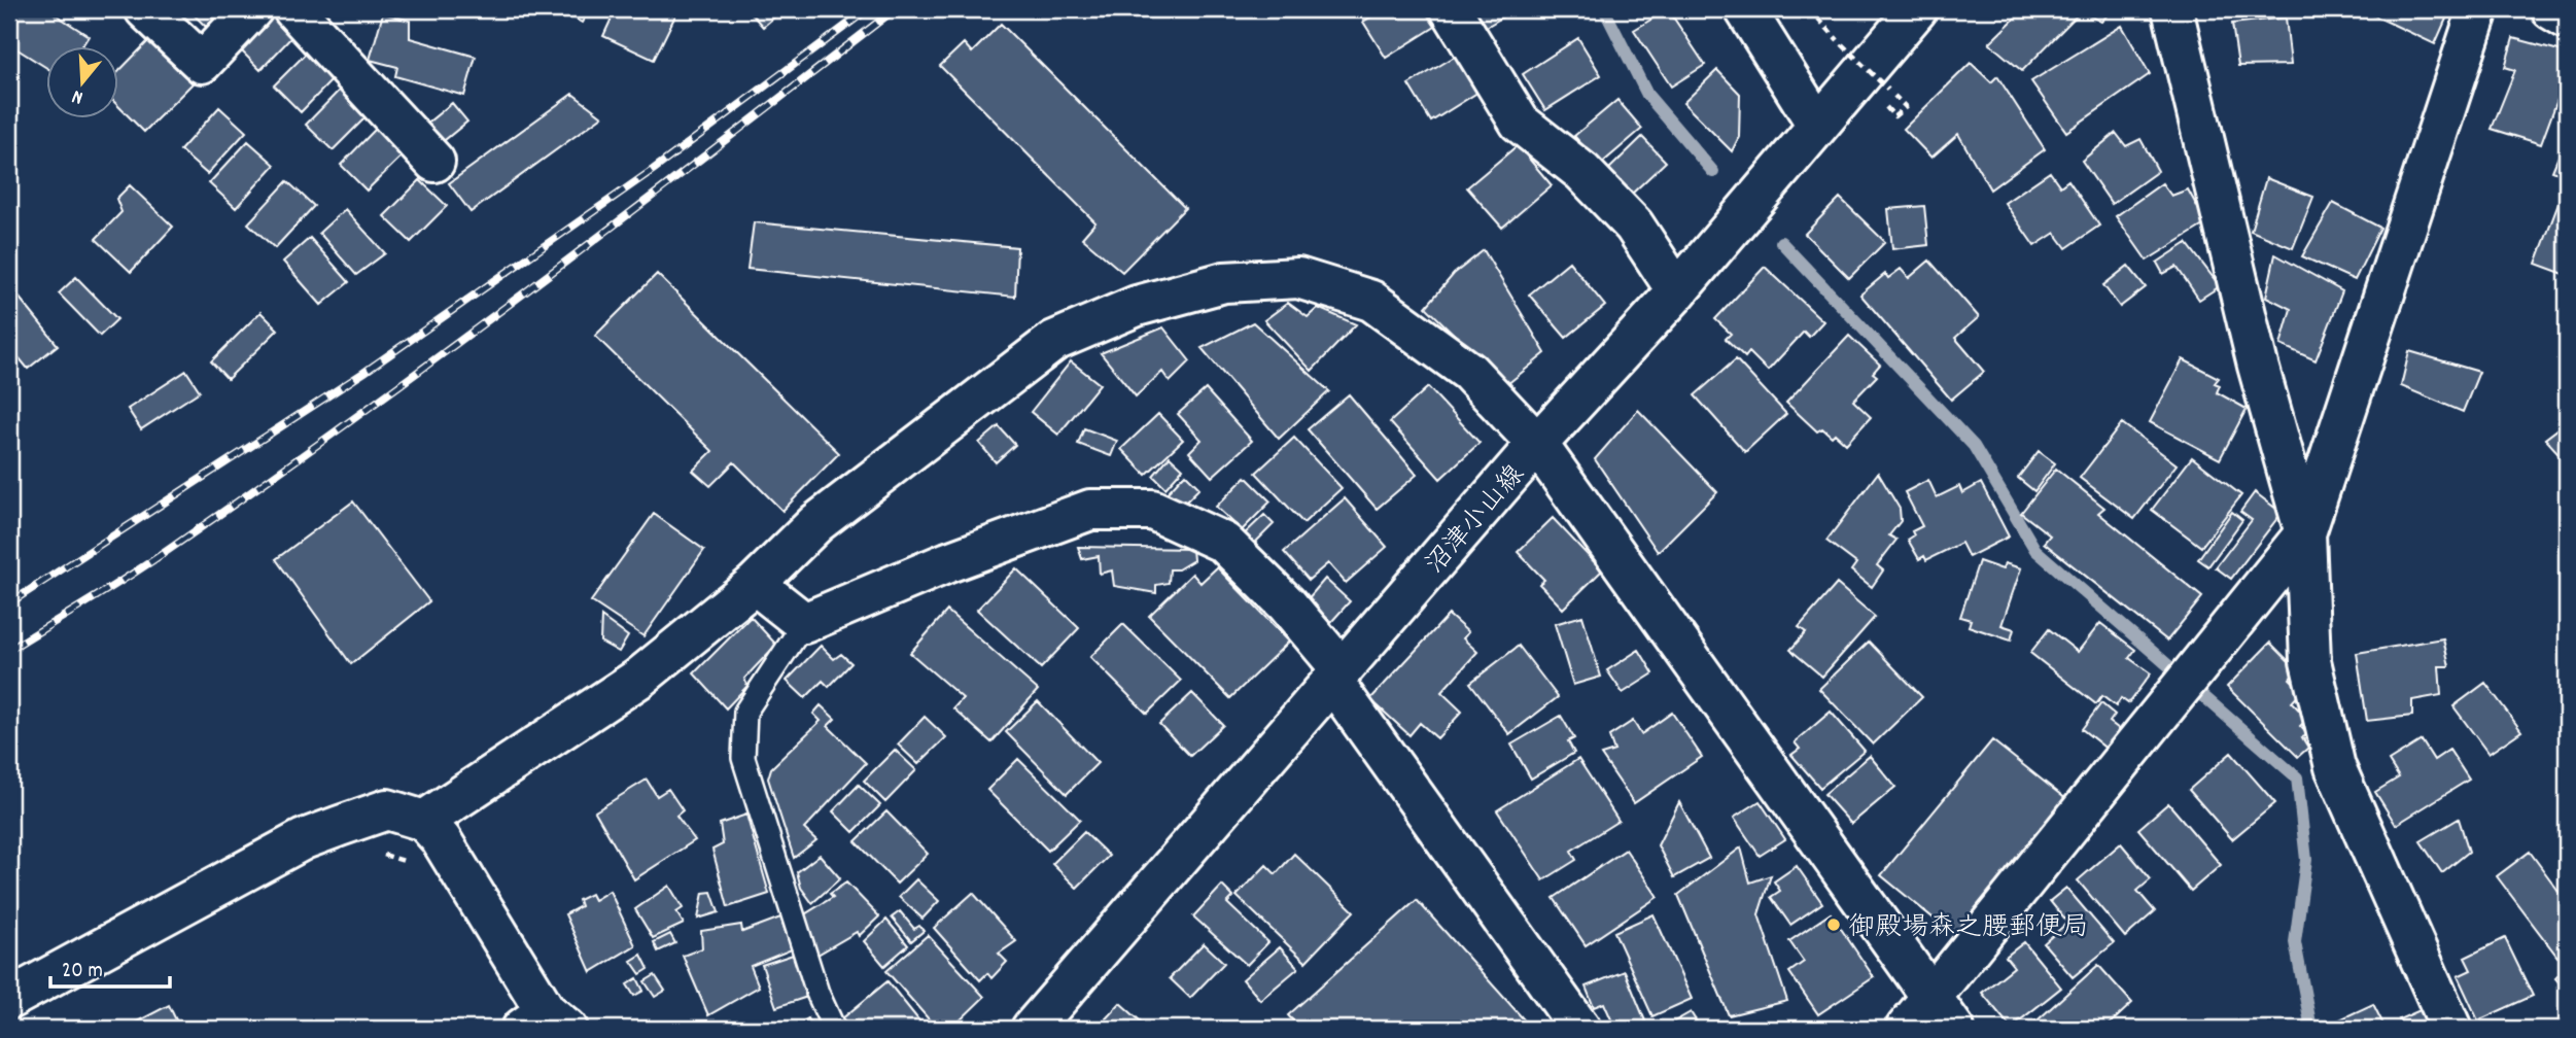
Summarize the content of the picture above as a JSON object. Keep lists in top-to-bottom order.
{
  "streets": {
    "street": ["沼津小山線"]
  },
  "places": ["御殿場森之腰郵便局"],
  "scale_bar": "20 m",
  "north": "bottom"
}
